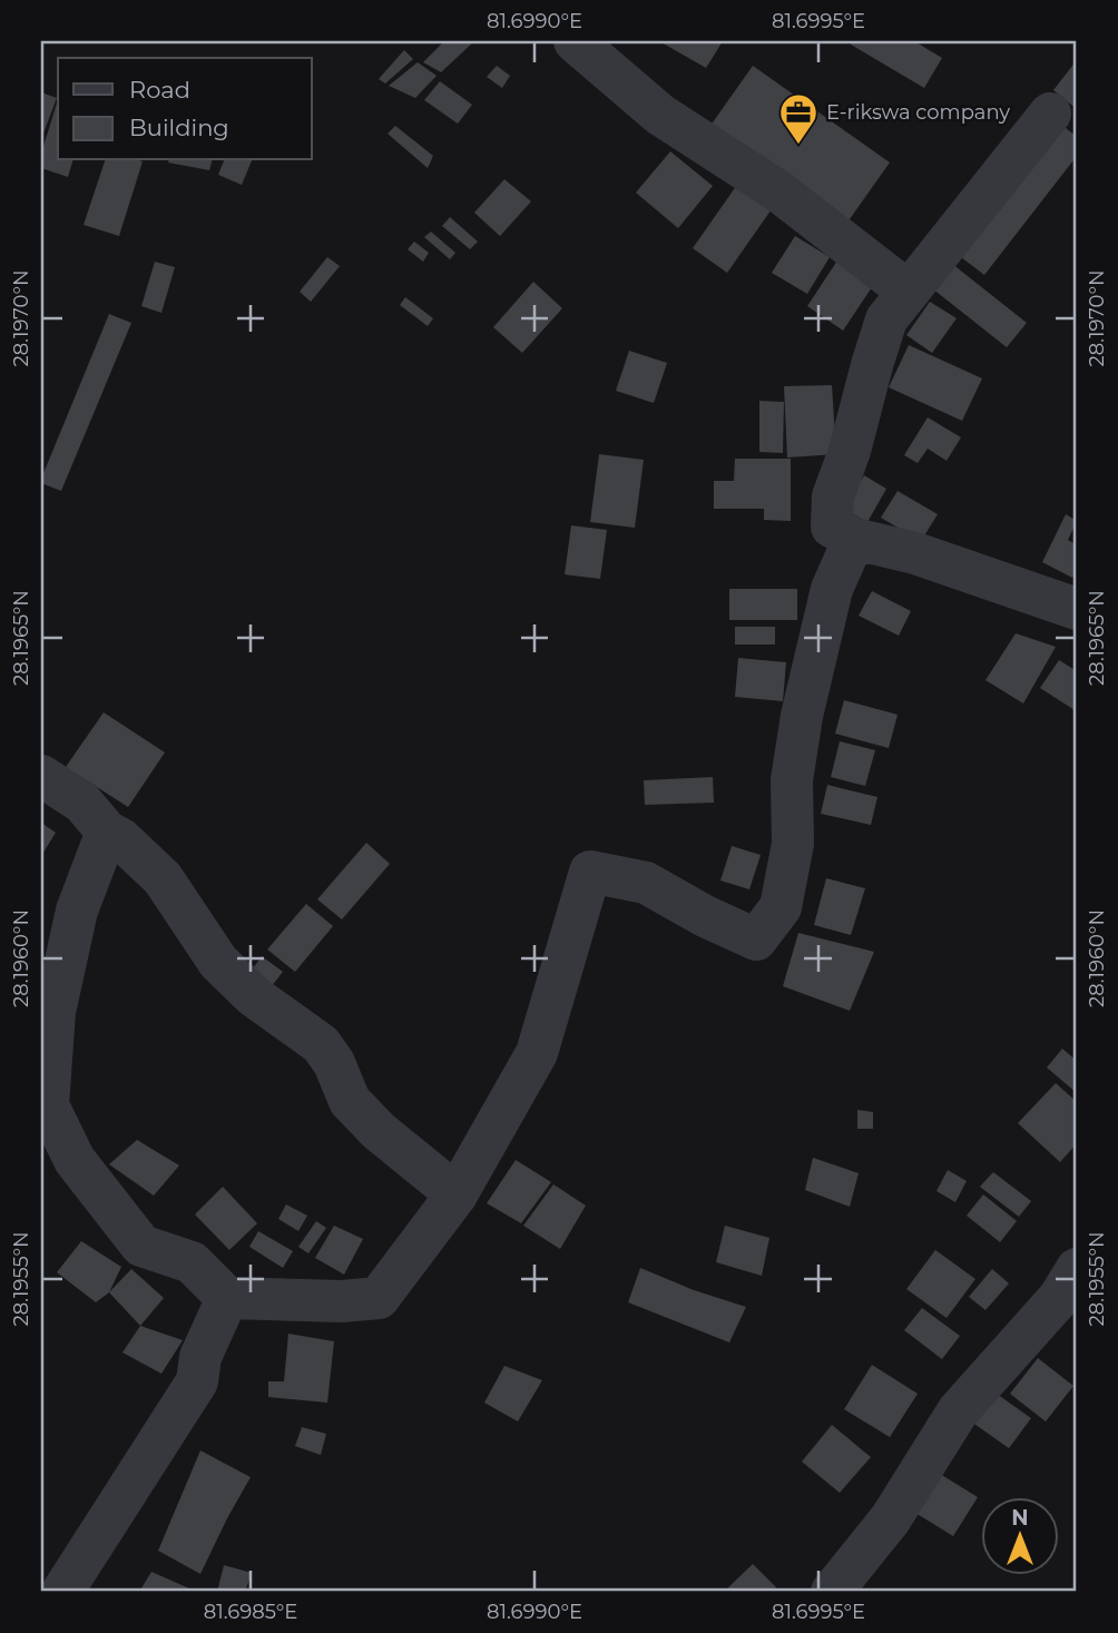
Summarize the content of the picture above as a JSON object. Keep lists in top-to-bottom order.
{
  "places": {
    "office": ["E-rikswa company"]
  },
  "legend": ["Road", "Building"],
  "north": "top",
  "coordinates": [
    "81.6990°E",
    "81.6995°E",
    "28.1970°N",
    "28.1965°N",
    "28.1960°N",
    "28.1955°N",
    "81.6985°E"
  ]
}
